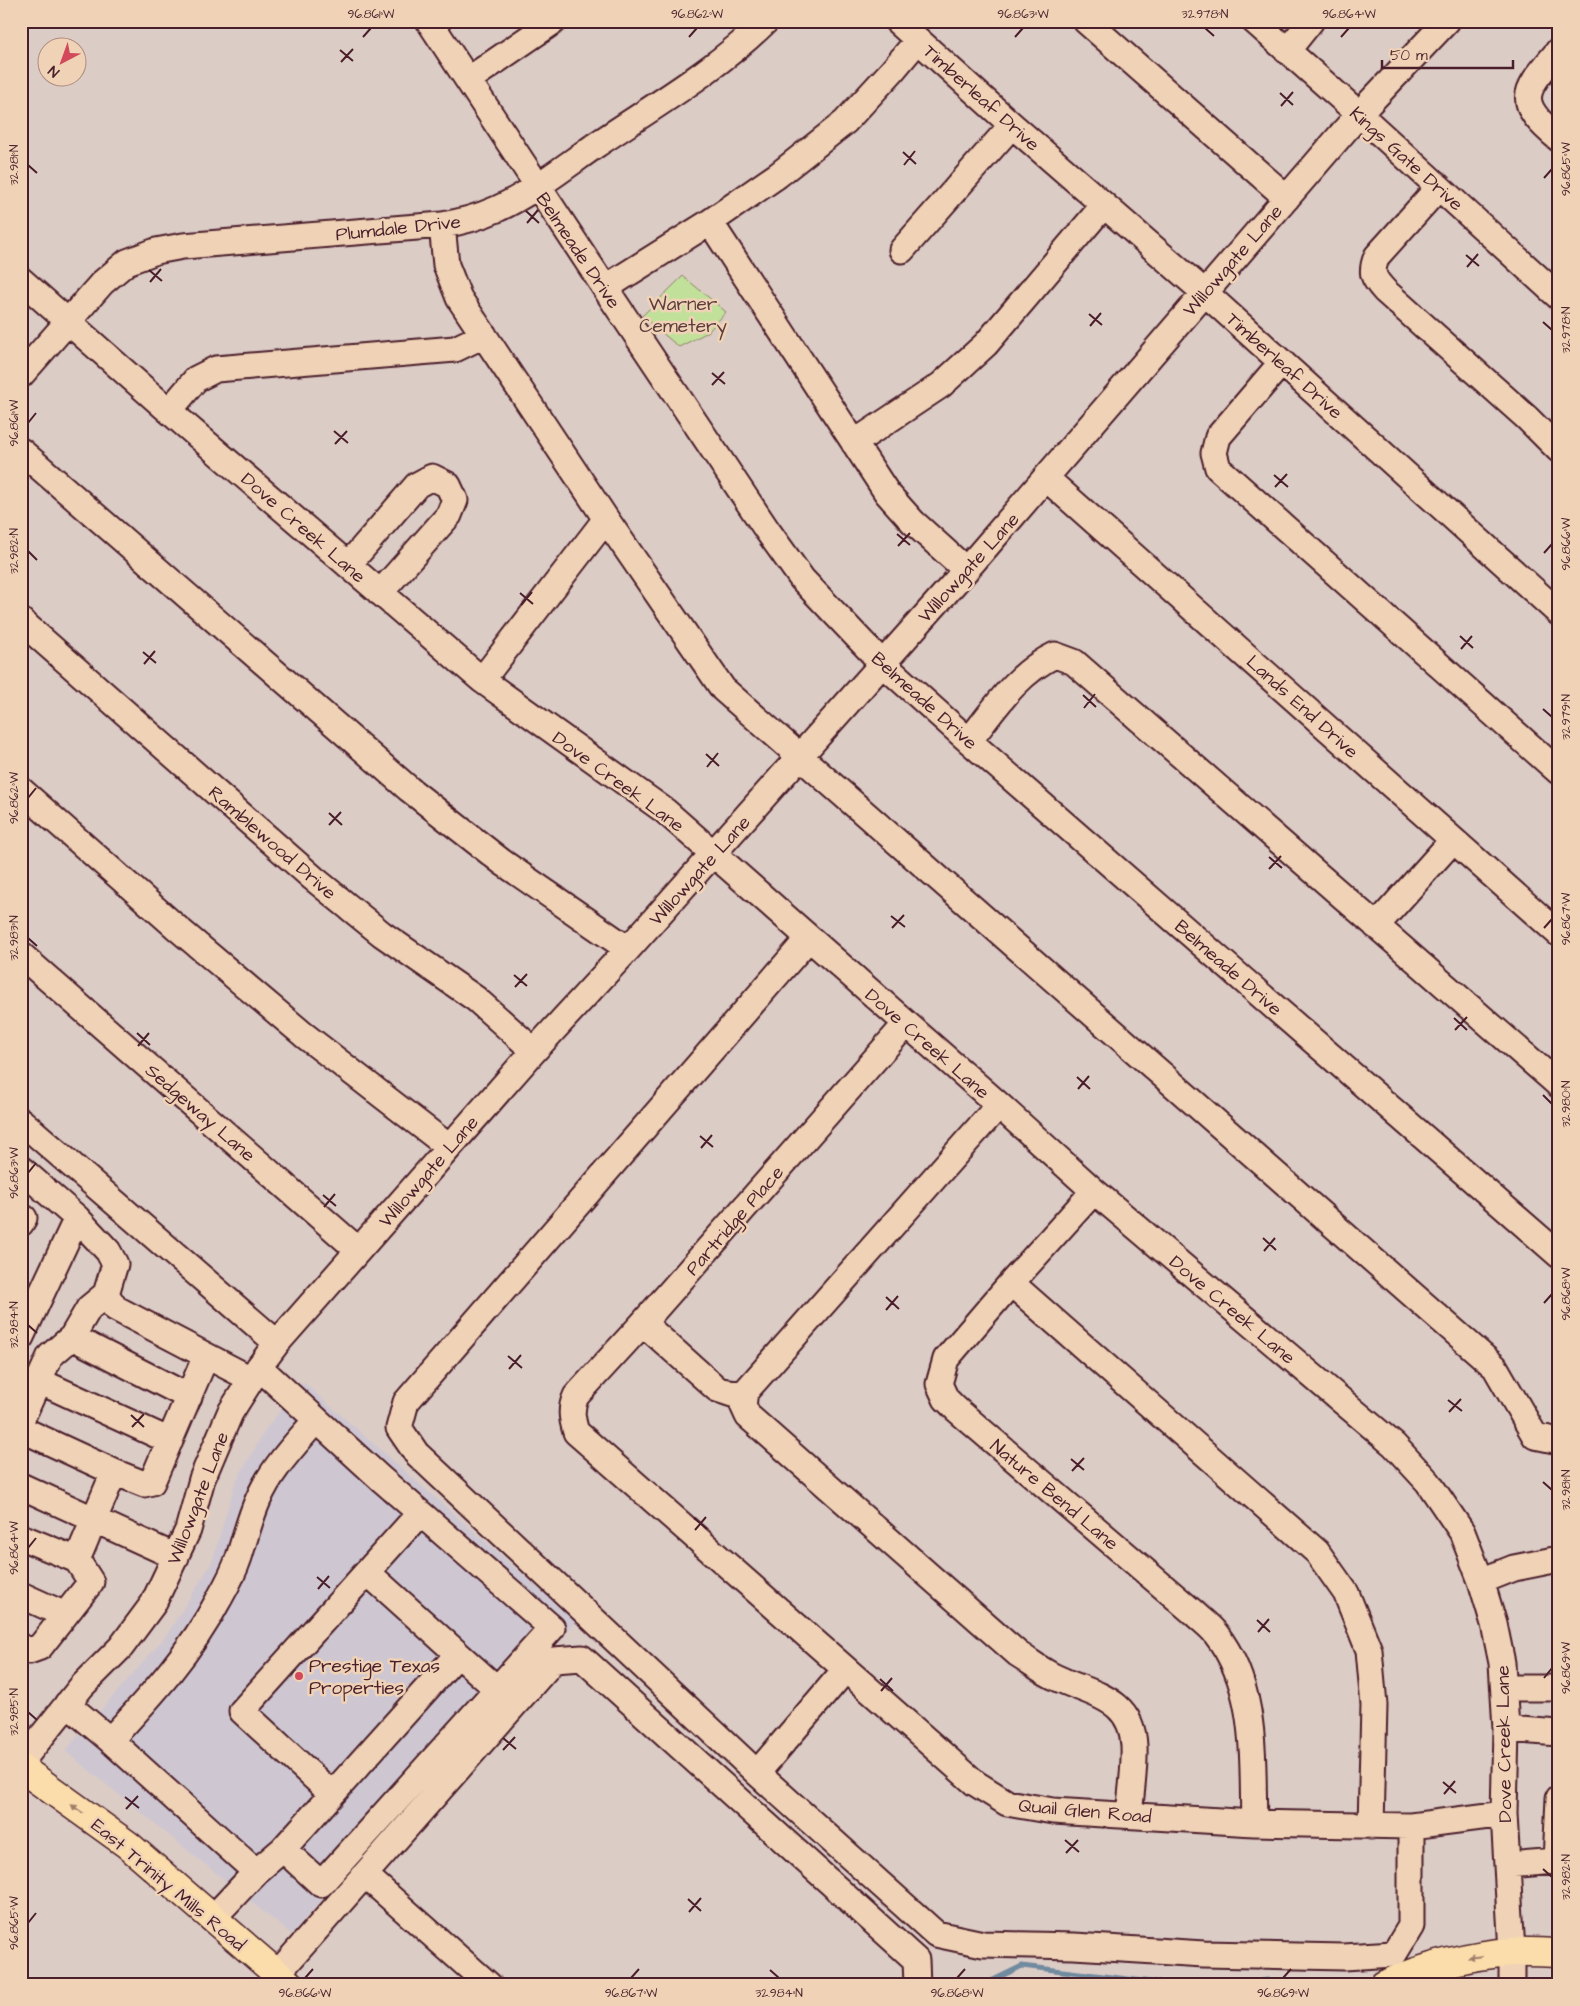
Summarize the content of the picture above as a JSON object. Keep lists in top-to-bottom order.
{
  "streets": {
    "main road": ["East Trinity Mills Road"],
    "street": [
      "Timberleaf Drive",
      "Kings Gate Drive",
      "Plumdale Drive",
      "Belmeade Drive",
      "Willowgate Lane",
      "Dove Creek Lane",
      "Lands End Drive",
      "Ramblewood Drive",
      "Sedgeway Lane",
      "Partridge Place",
      "Nature Bend Lane",
      "Quail Glen Road"
    ]
  },
  "crossings": [
    ["Timberleaf Drive", "Willowgate Lane"],
    ["Kings Gate Drive", "Willowgate Lane"],
    ["Plumdale Drive", "Belmeade Drive"],
    ["Plumdale Drive", "Dove Creek Lane"],
    ["Belmeade Drive", "Willowgate Lane"],
    ["Willowgate Lane", "Dove Creek Lane"],
    ["Willowgate Lane", "Lands End Drive"],
    ["Willowgate Lane", "Ramblewood Drive"],
    ["Willowgate Lane", "Sedgeway Lane"],
    ["Dove Creek Lane", "Partridge Place"],
    ["Dove Creek Lane", "Nature Bend Lane"],
    ["Dove Creek Lane", "Quail Glen Road"],
    ["Partridge Place", "Quail Glen Road"],
    ["Nature Bend Lane", "Quail Glen Road"]
  ],
  "one_way": ["East Trinity Mills Road"],
  "parks": ["Warner Cemetery"],
  "places": ["Prestige Texas Properties"],
  "scale_bar": "50 m",
  "north": "bottom left",
  "coordinates": [
    "96.861°W",
    "96.862°W",
    "96.863°W",
    "32.978°N",
    "96.864°W",
    "32.981°N",
    "96.865°W",
    "96.866°W",
    "32.982°N",
    "32.979°N",
    "96.867°W",
    "32.983°N",
    "32.980°N",
    "96.868°W",
    "32.984°N",
    "96.869°W",
    "32.985°N"
  ]
}
